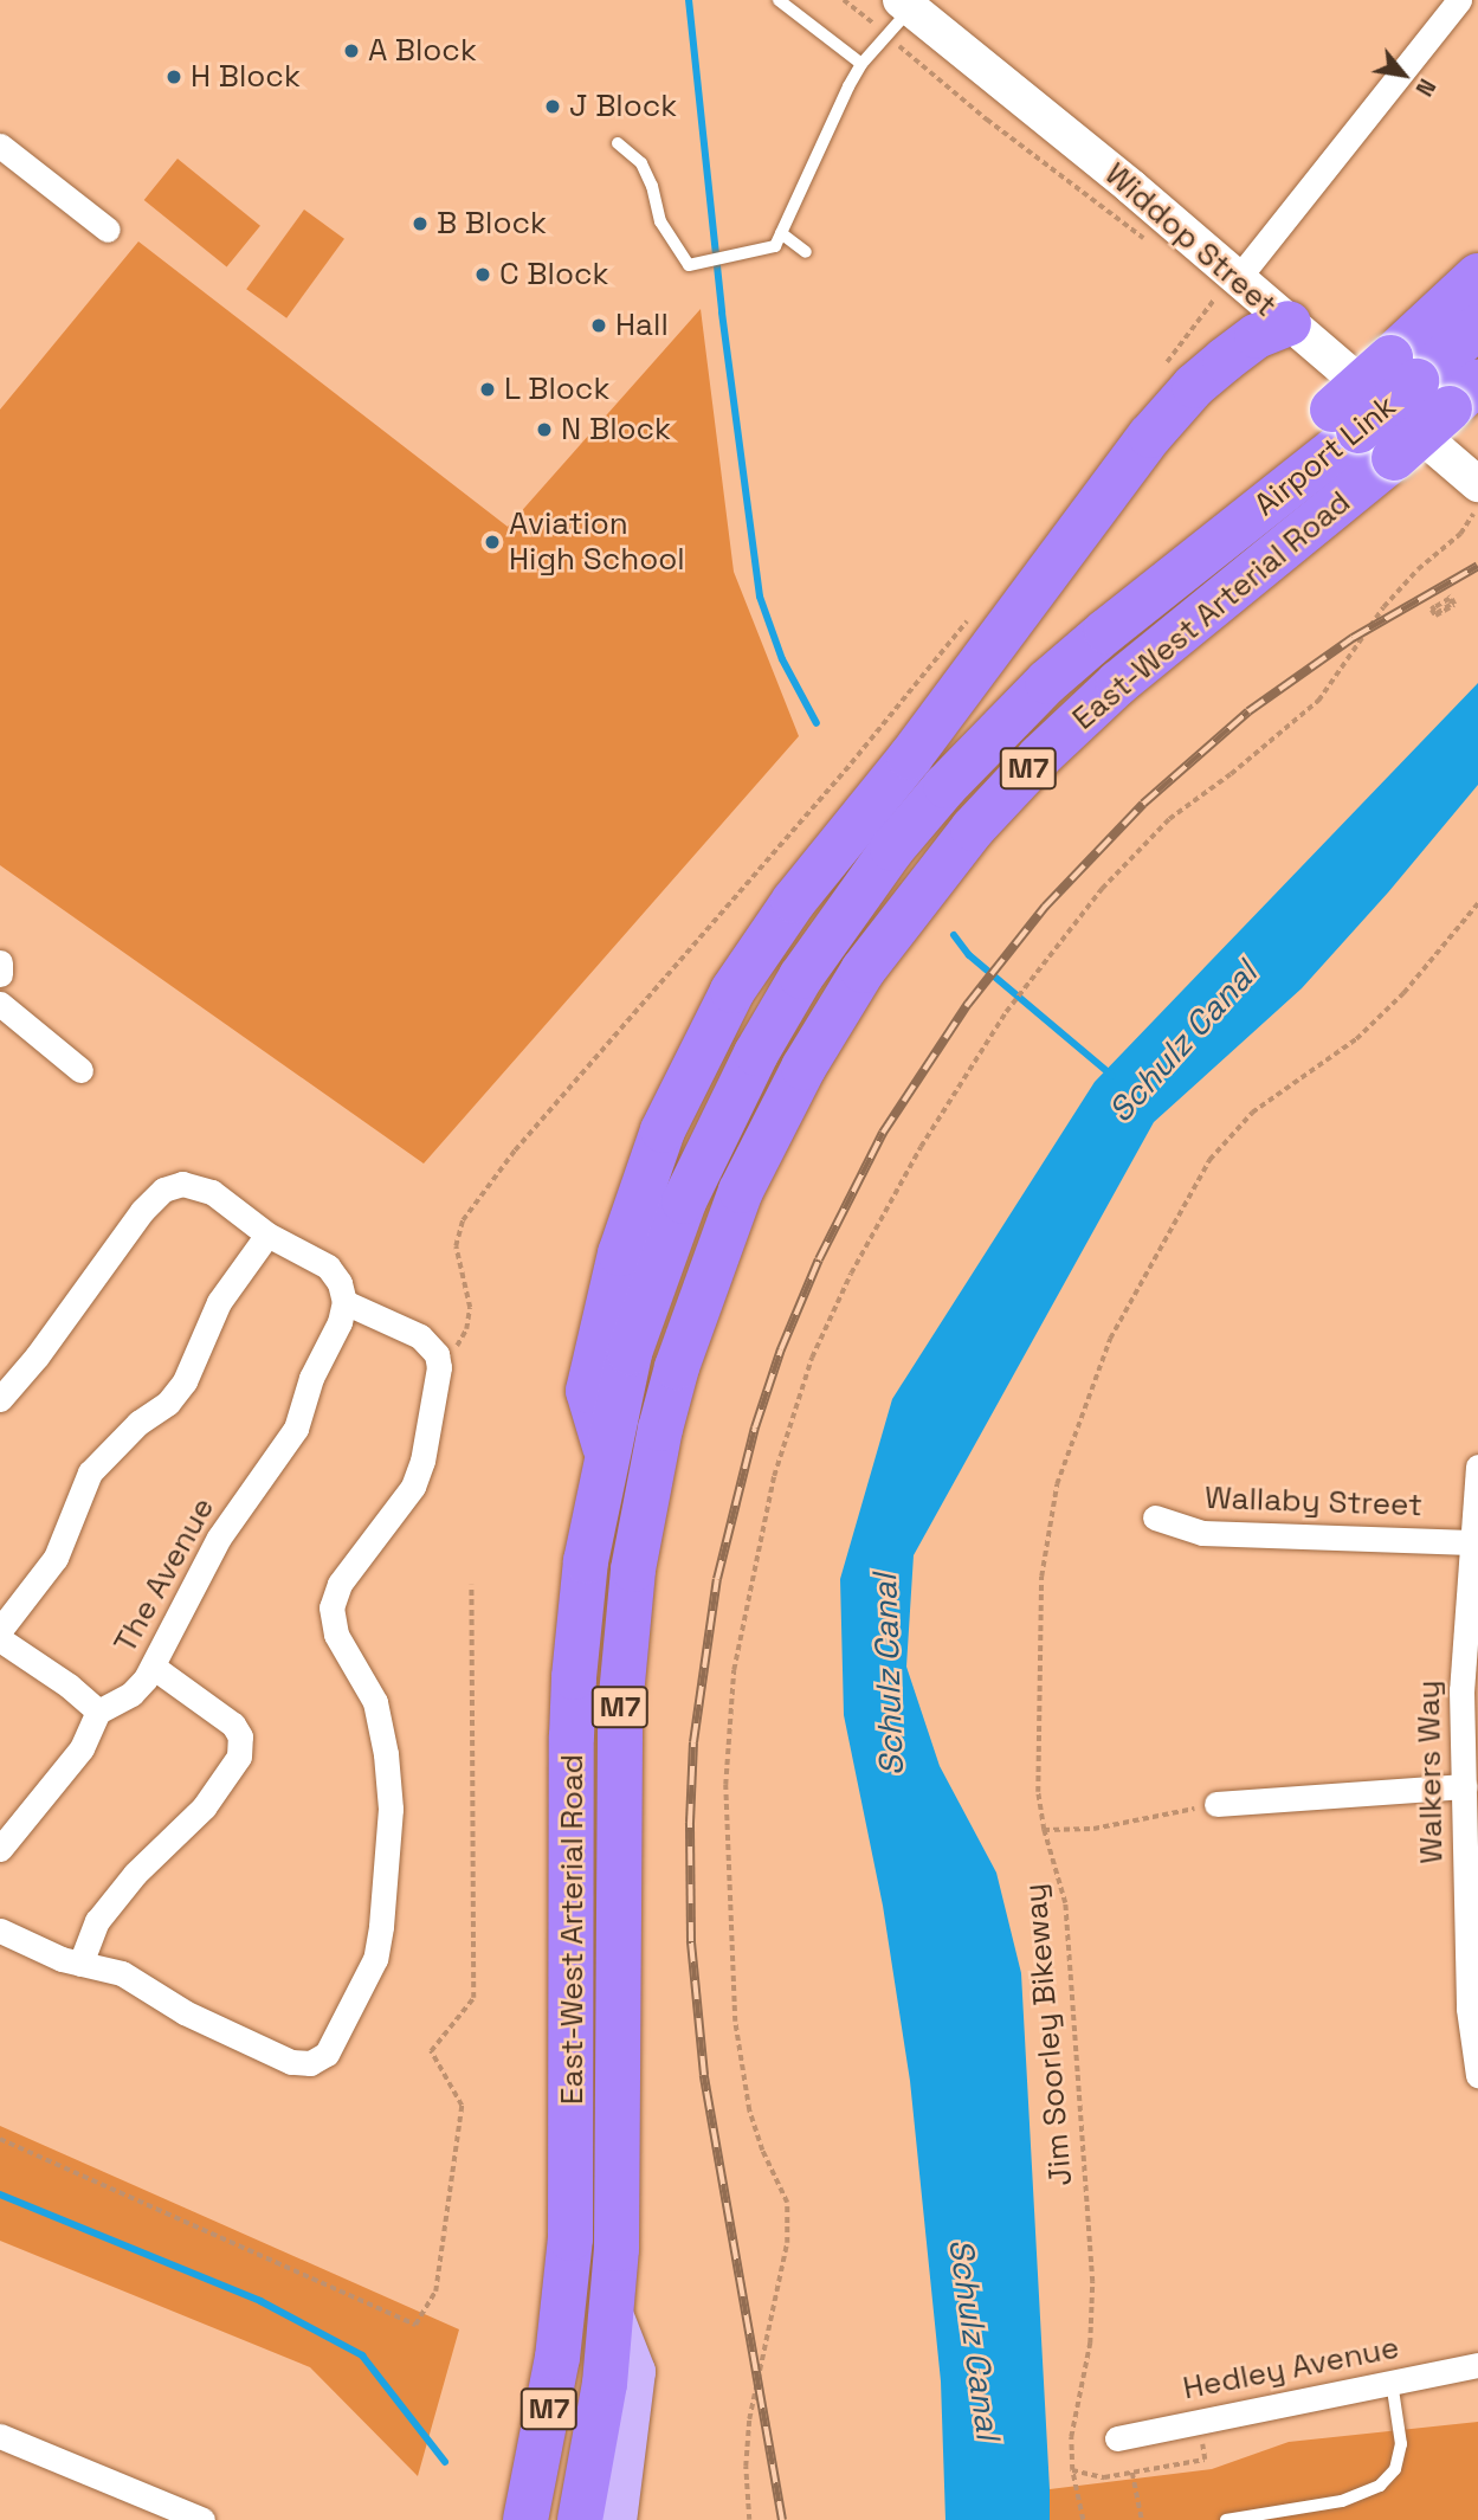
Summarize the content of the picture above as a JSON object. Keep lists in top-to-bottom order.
{
  "streets": {
    "highway": ["Airport Link", "East-West Arterial Road", "M7"],
    "street": [
      "Widdop Street",
      "Wallaby Street",
      "The Avenue",
      "Walkers Way",
      "Hedley Avenue"
    ],
    "path": ["Jim Soorley Bikeway"]
  },
  "crossings": [
    ["Airport Link", "East-West Arterial Road"],
    ["Wallaby Street", "Walkers Way"]
  ],
  "water": ["Schulz Canal"],
  "places": [
    "A Block",
    "H Block",
    "J Block",
    "B Block",
    "C Block",
    "Hall",
    "L Block",
    "N Block",
    "Aviation High School"
  ],
  "north": "bottom right"
}
